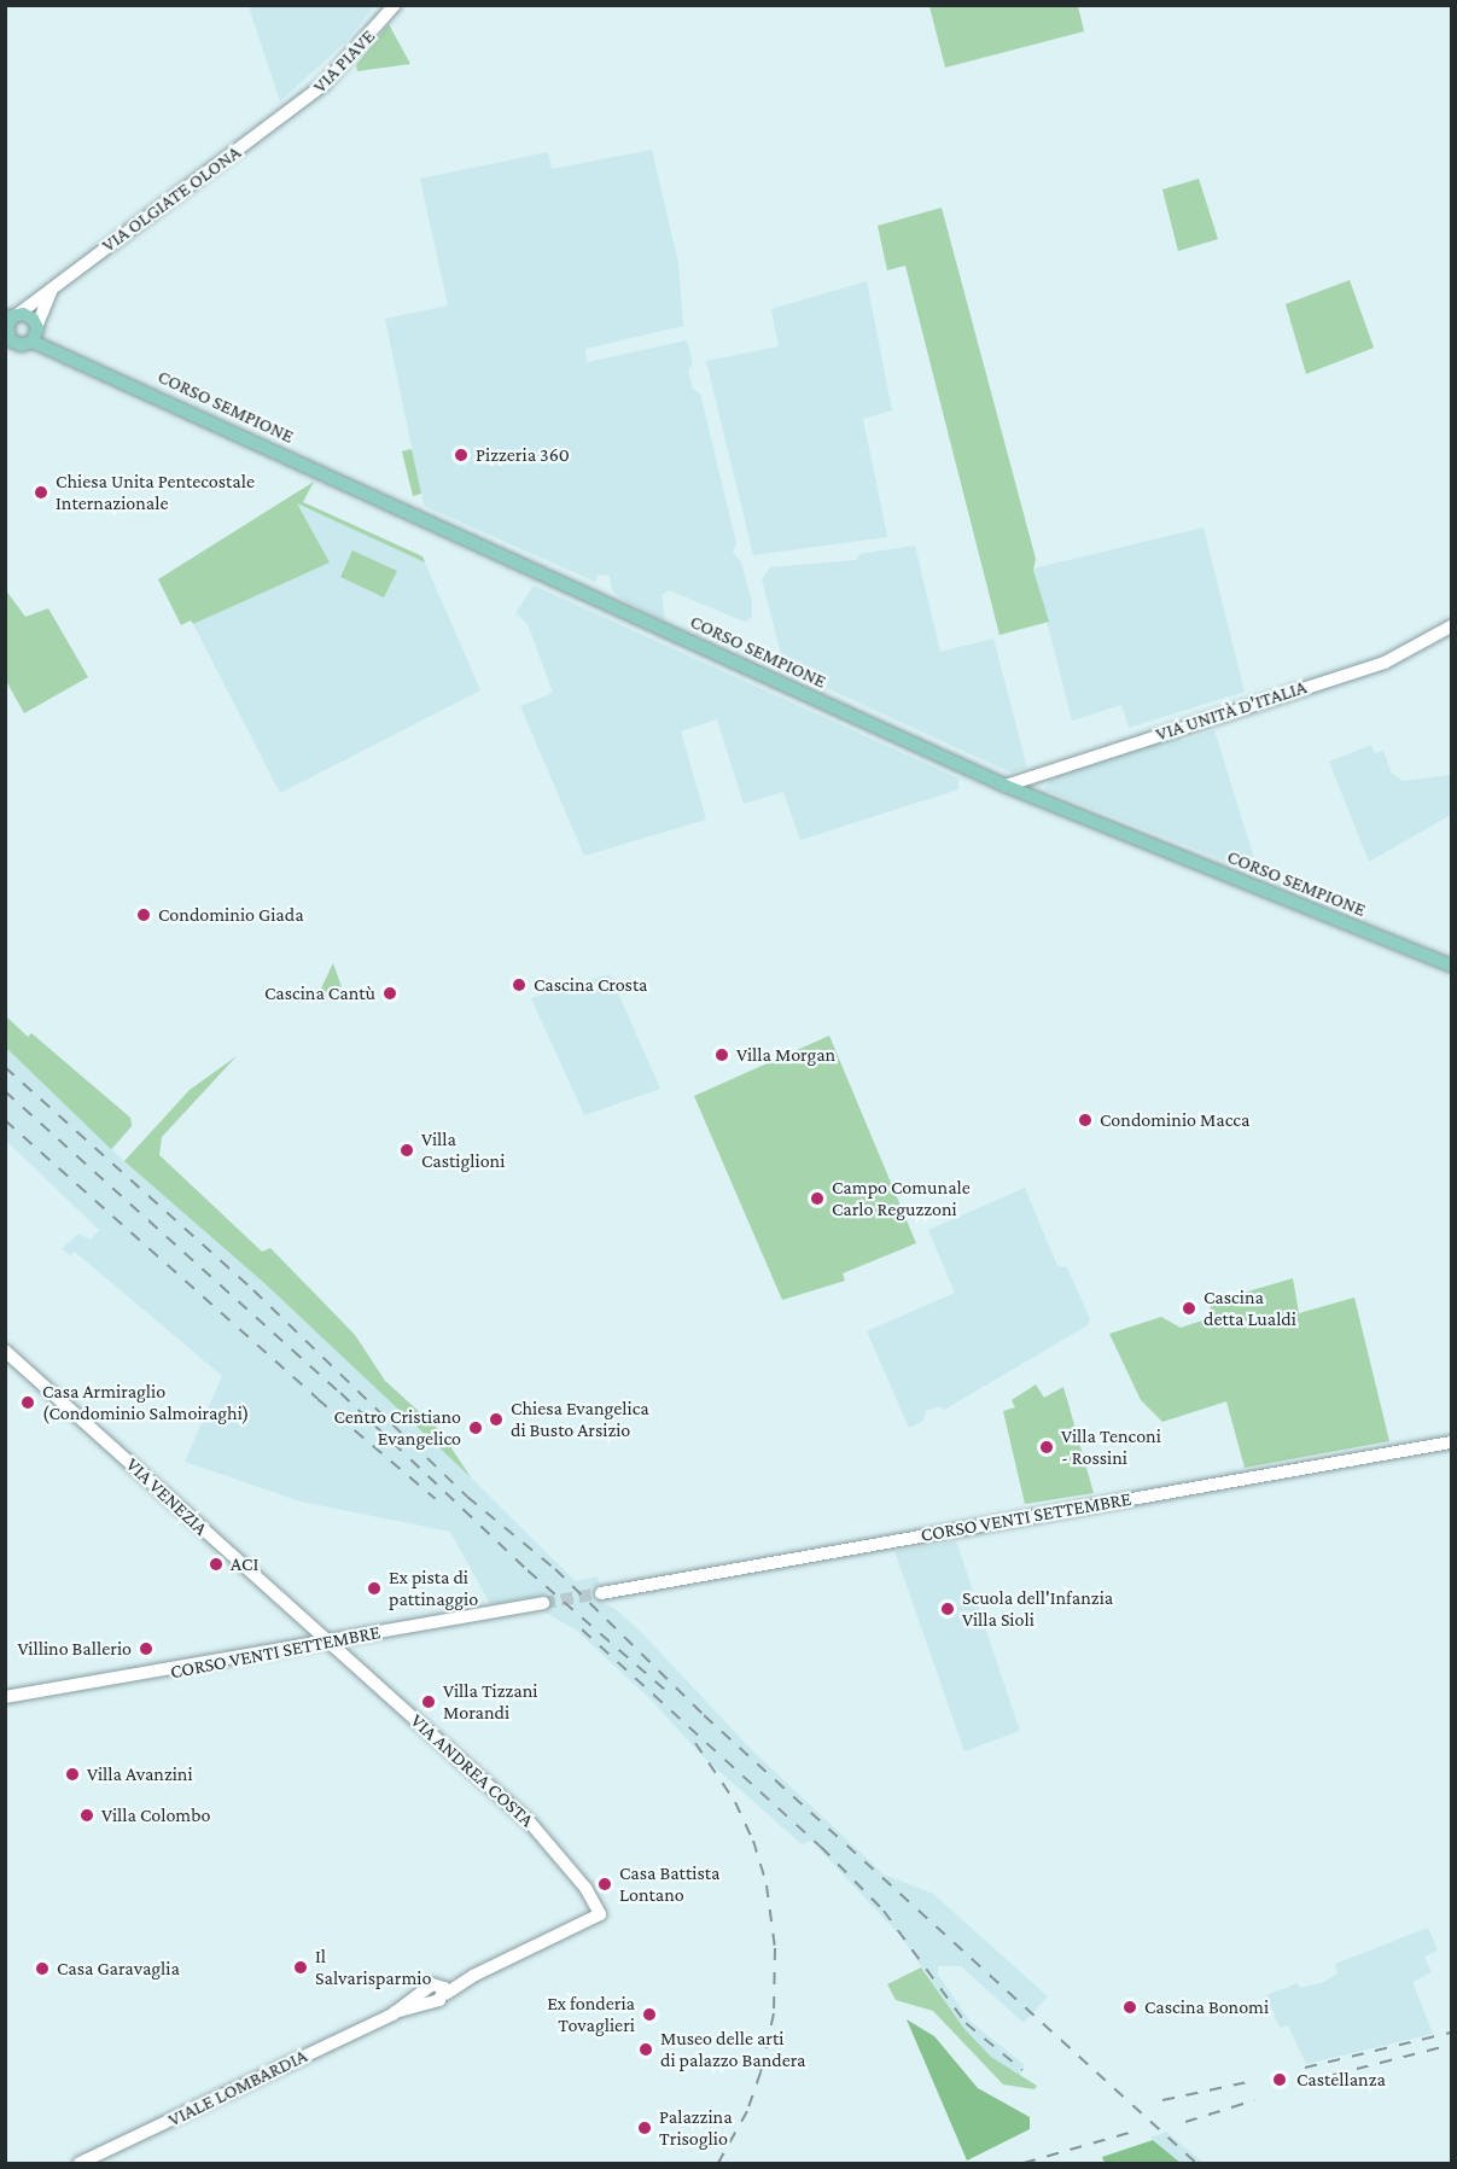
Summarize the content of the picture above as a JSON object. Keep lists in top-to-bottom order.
{
  "streets": {
    "main road": ["CORSO SEMPIONE"],
    "street": [
      "VIA PIAVE",
      "VIA OLGIATE OLONA",
      "VIA UNITÀ D'ITALIA",
      "VIA VENEZIA",
      "CORSO VENTI SETTEMBRE",
      "VIA ANDREA COSTA",
      "VIALE LOMBARDIA"
    ]
  },
  "crossings": [
    ["VIA PIAVE", "VIA OLGIATE OLONA"],
    ["VIA OLGIATE OLONA", "CORSO SEMPIONE"],
    ["CORSO SEMPIONE", "VIA UNITÀ D'ITALIA"],
    ["VIA VENEZIA", "CORSO VENTI SETTEMBRE"],
    ["VIA VENEZIA", "VIA ANDREA COSTA"],
    ["CORSO VENTI SETTEMBRE", "VIA ANDREA COSTA"],
    ["VIA ANDREA COSTA", "VIALE LOMBARDIA"]
  ],
  "places": [
    "Pizzeria 360",
    "Chiesa Unita Pentecostale Internazionale",
    "Condominio Giada",
    "Cascina Crosta",
    "Cascina Cantù",
    "Villa Morgan",
    "Condominio Macca",
    "Villa Castiglioni",
    "Campo Comunale Carlo Reguzzoni",
    "Cascina detta Lualdi",
    "Casa Armiraglio (Condominio Salmoiraghi)",
    "Chiesa Evangelica di Busto Arsizio",
    "Centro Cristiano Evangelico",
    "Villa Tenconi - Rossini",
    "ACI",
    "Ex pista di pattinaggio",
    "Scuola dell'Infanzia Villa Sioli",
    "Villino Ballerio",
    "Villa Tizzani Morandi",
    "Villa Avanzini",
    "Villa Colombo",
    "Casa Battista Lontano",
    "Il Salvarisparmio",
    "Casa Garavaglia",
    "Cascina Bonomi",
    "Ex fonderia Tovaglieri",
    "Museo delle arti di palazzo Bandera",
    "Castellanza",
    "Palazzina Trisoglio"
  ]
}
